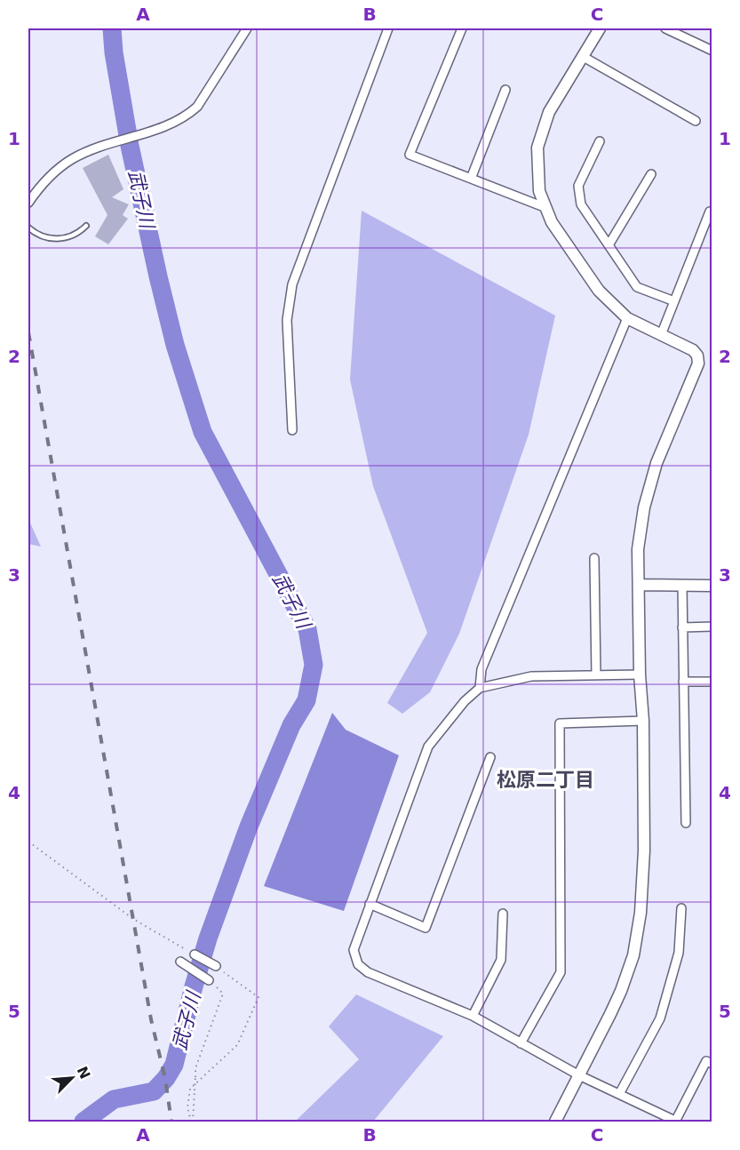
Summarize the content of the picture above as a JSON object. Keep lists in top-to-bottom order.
{
  "districts": ["松原二丁目"],
  "water": ["武子川"],
  "north": "top right",
  "grid": {
    "columns": ["A", "B", "C"],
    "rows": [
      "1",
      "2",
      "3",
      "4",
      "5"
    ]
  }
}
